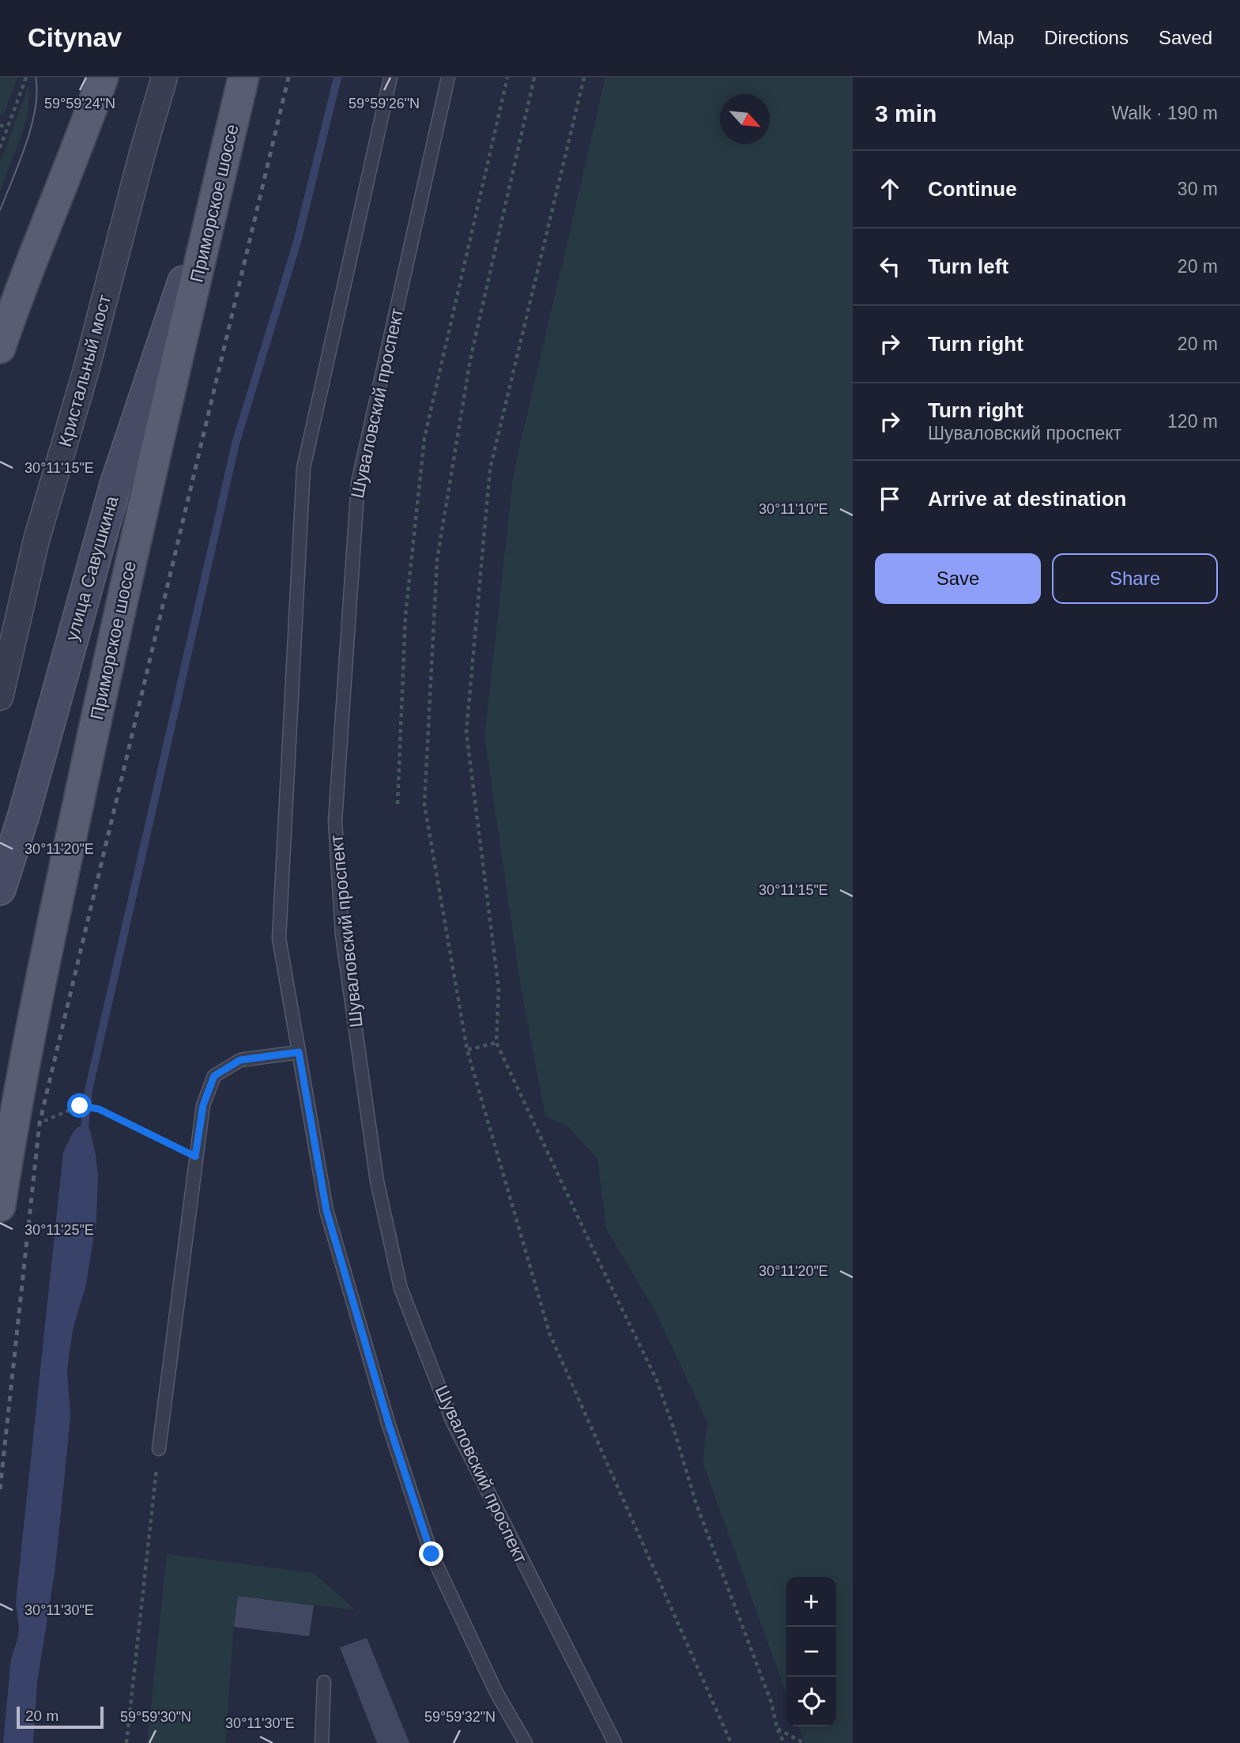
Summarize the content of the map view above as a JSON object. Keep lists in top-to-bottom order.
{
  "streets": {
    "main road": ["Приморское шоссе", "улица Савушкина"],
    "street": ["Кристальный мост"],
    "lane": ["Шуваловский проспект"]
  },
  "crossings": [
    ["Приморское шоссе", "улица Савушкина"]
  ],
  "scale_bar": "20 m",
  "north": "bottom right",
  "page": {
    "header": "Citynav",
    "nav": ["Map", "Directions", "Saved"],
    "heading": ["3 min", "Walk · 190 m"],
    "list": [
      ["Continue", "30 m"],
      ["Turn left", "20 m"],
      ["Turn right", "20 m"],
      ["Turn right", "Шуваловский проспект", "120 m"],
      "Arrive at destination"
    ],
    "buttons": ["Save", "Share"],
    "map_buttons": ["+", "−"],
    "scale": "20 m"
  },
  "coordinates": [
    "59°59'24\"N",
    "59°59'26\"N",
    "30°11'15\"E",
    "30°11'10\"E",
    "30°11'20\"E",
    "30°11'25\"E",
    "30°11'30\"E",
    "59°59'30\"N",
    "59°59'32\"N"
  ]
}
